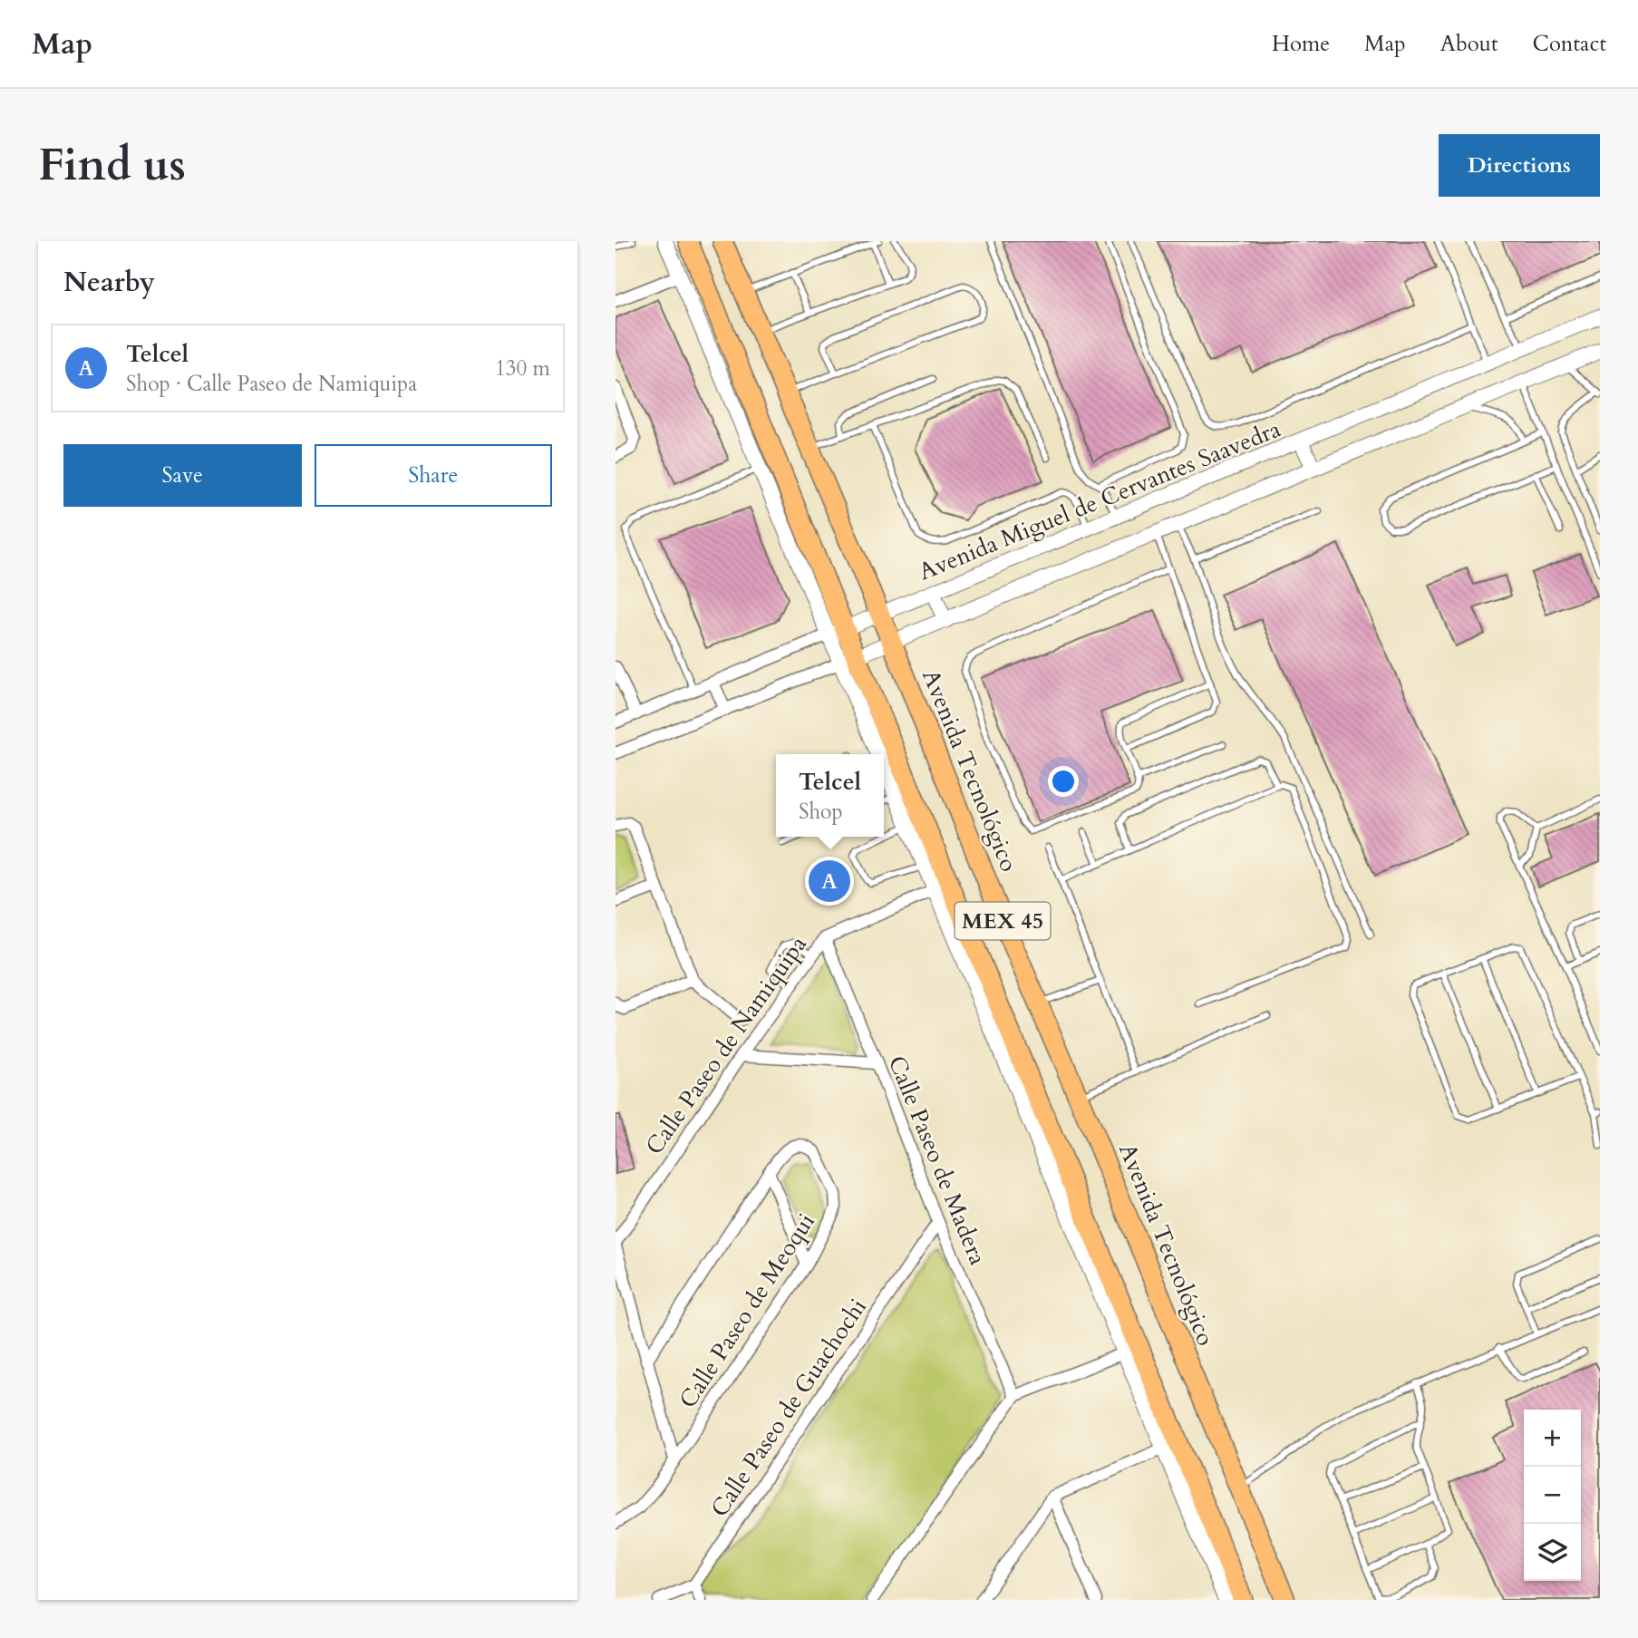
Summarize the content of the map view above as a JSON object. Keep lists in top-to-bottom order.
{
  "streets": {
    "main road": ["Avenida Tecnológico", "MEX 45"],
    "street": [
      "Avenida Miguel de Cervantes Saavedra",
      "Calle Paseo de Namiquipa",
      "Calle Paseo de Madera",
      "Calle Paseo de Meoqui",
      "Calle Paseo de Guachochi"
    ]
  },
  "crossings": [
    ["Avenida Miguel de Cervantes Saavedra", "Avenida Tecnológico"],
    ["Avenida Miguel de Cervantes Saavedra", "MEX 45"],
    ["Calle Paseo de Namiquipa", "Calle Paseo de Madera"],
    ["Calle Paseo de Madera", "Calle Paseo de Guachochi"]
  ],
  "page": {
    "header": "Map",
    "nav": [
      "Home",
      "Map",
      "About",
      "Contact"
    ],
    "buttons": [
      "Directions",
      ["Save", "Share"]
    ],
    "title": "Find us",
    "heading": "Nearby",
    "list": [
      {
        "mark": "A",
        "name": "Telcel",
        "note": "Shop · Calle Paseo de Namiquipa",
        "value": "130 m"
      }
    ],
    "popup": ["Telcel", "Shop"],
    "pins": "A",
    "map_buttons": ["+", "−"]
  }
}
